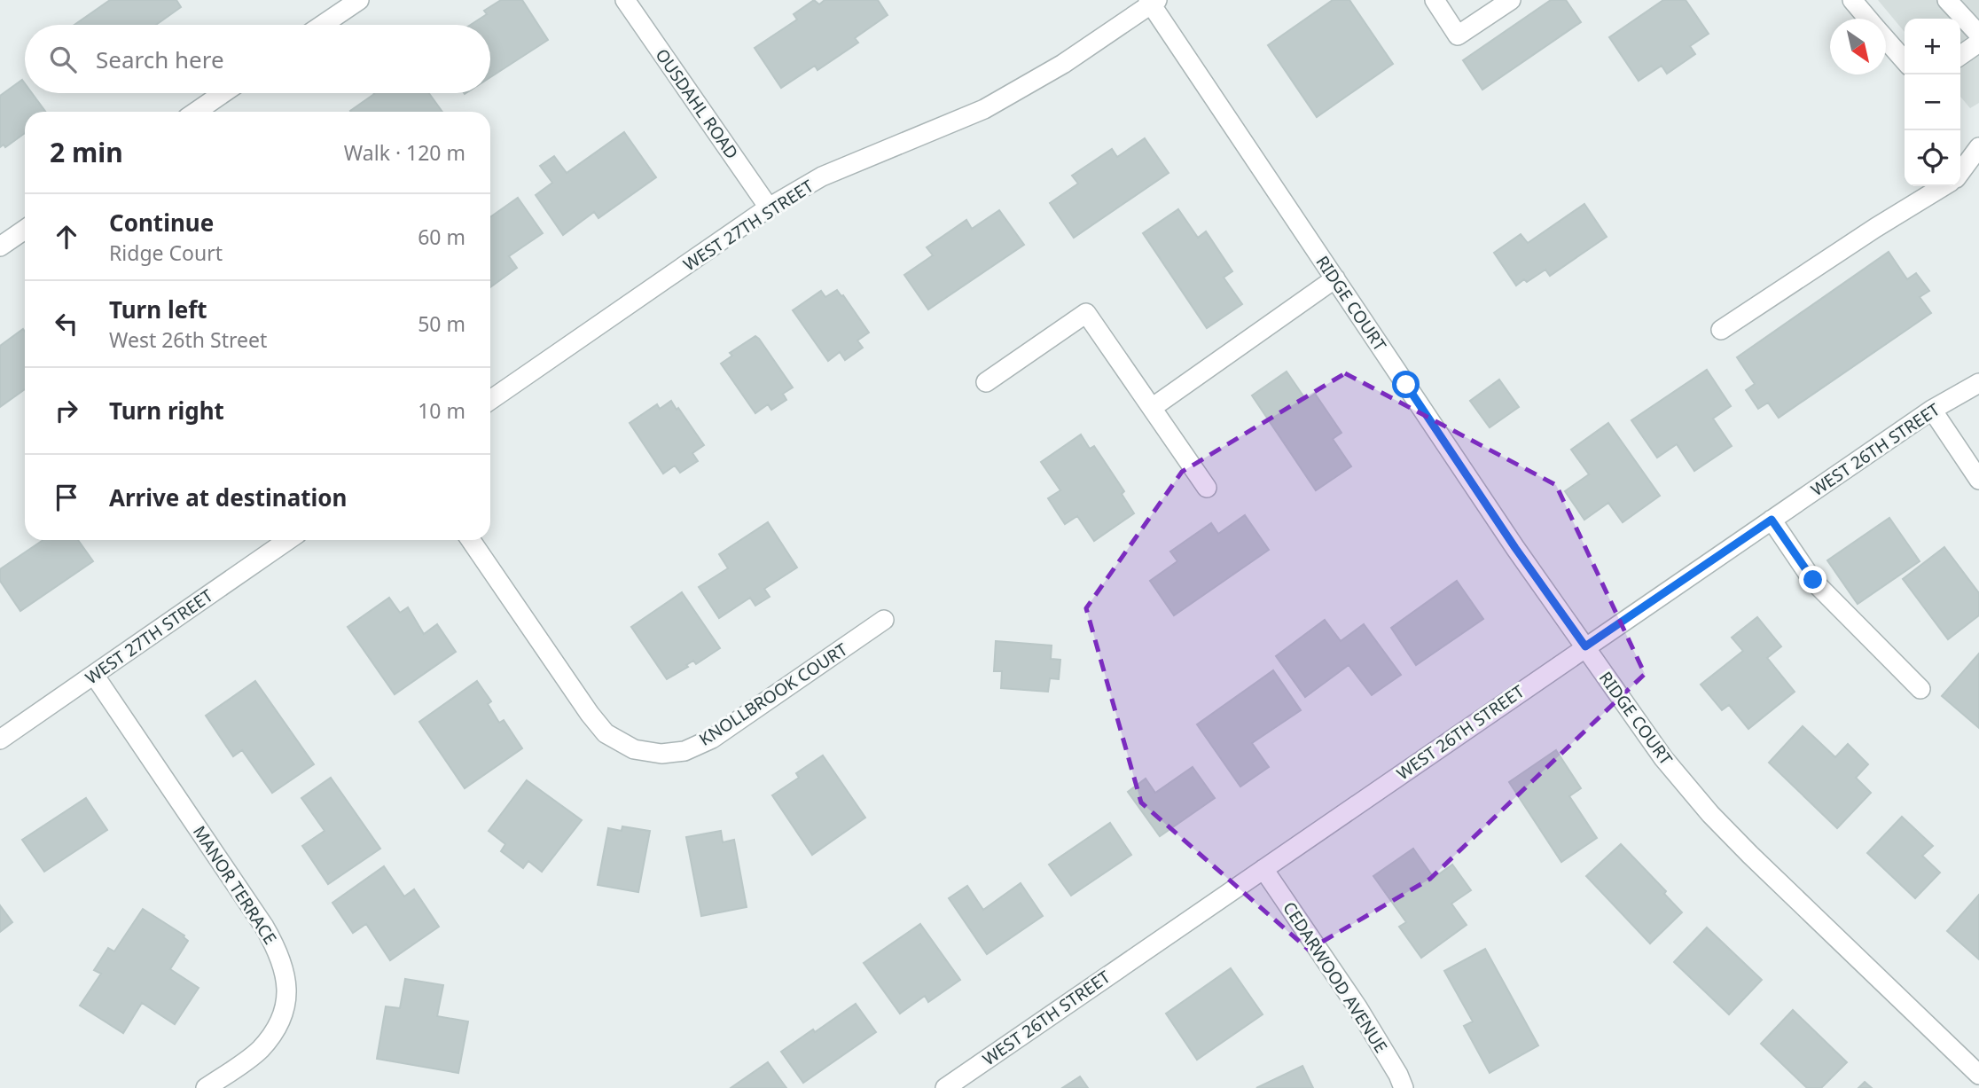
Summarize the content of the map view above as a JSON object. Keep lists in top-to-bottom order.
{
  "streets": {
    "street": [
      "OUSDAHL ROAD",
      "WEST 27TH STREET",
      "RIDGE COURT",
      "WEST 26TH STREET",
      "KNOLLBROOK COURT",
      "MANOR TERRACE",
      "CEDARWOOD AVENUE"
    ]
  },
  "crossings": [
    ["OUSDAHL ROAD", "WEST 27TH STREET"],
    ["WEST 27TH STREET", "RIDGE COURT"],
    ["WEST 27TH STREET", "MANOR TERRACE"],
    ["RIDGE COURT", "WEST 26TH STREET"],
    ["WEST 26TH STREET", "CEDARWOOD AVENUE"]
  ],
  "north": "bottom right",
  "page": {
    "map_buttons": ["+", "−"],
    "search": "Search here",
    "heading": ["2 min", "Walk · 120 m"],
    "list": [
      ["Continue", "Ridge Court", "60 m"],
      ["Turn left", "West 26th Street", "50 m"],
      ["Turn right", "10 m"],
      "Arrive at destination"
    ]
  }
}
